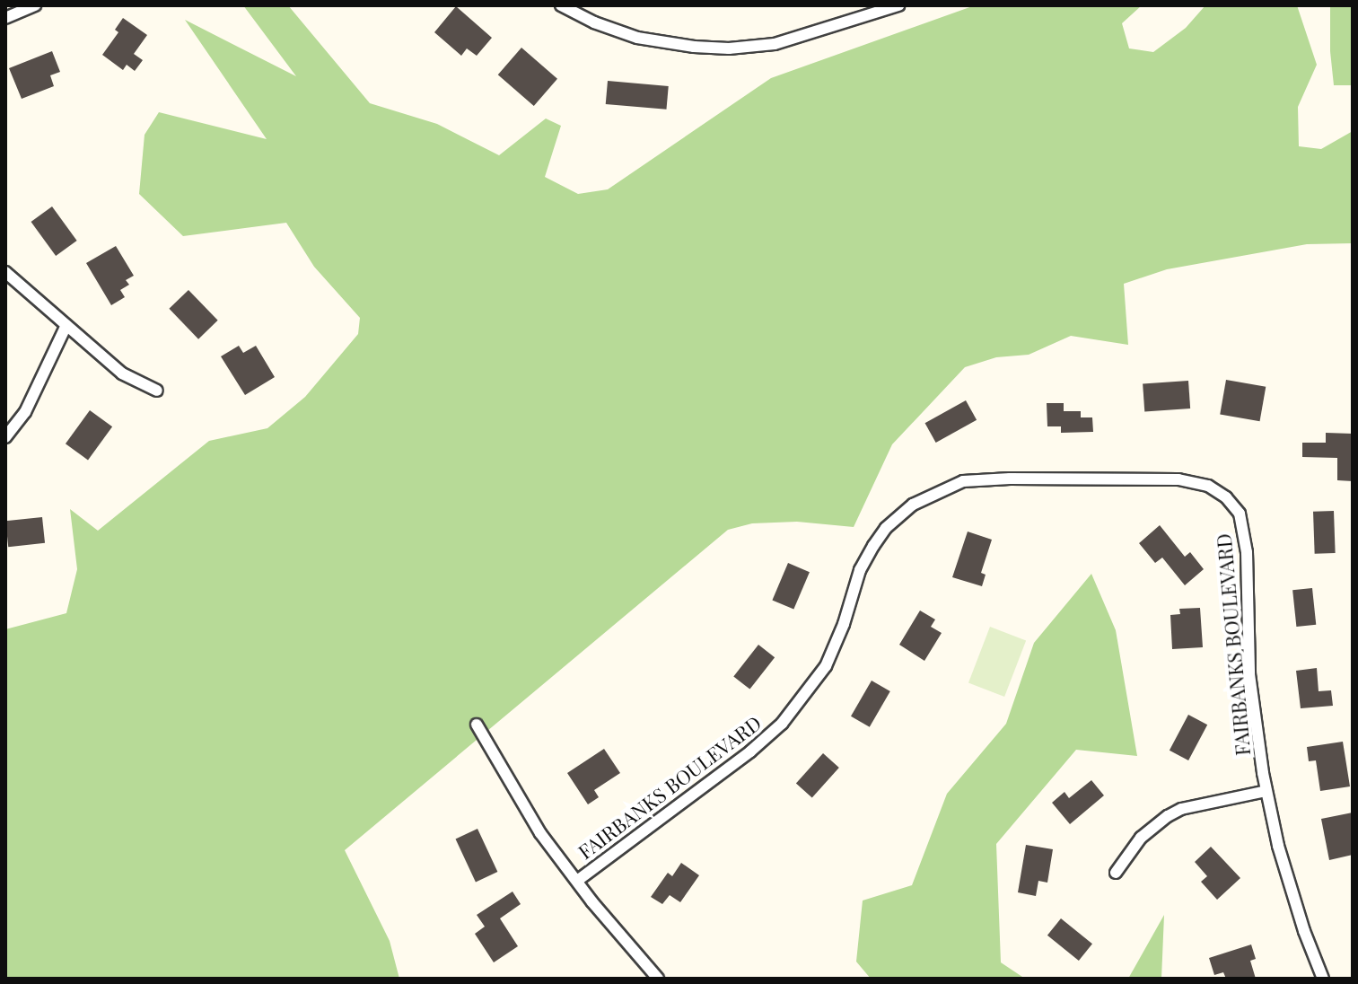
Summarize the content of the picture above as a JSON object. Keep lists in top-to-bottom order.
{
  "streets": {
    "street": ["FAIRBANKS BOULEVARD"]
  }
}
